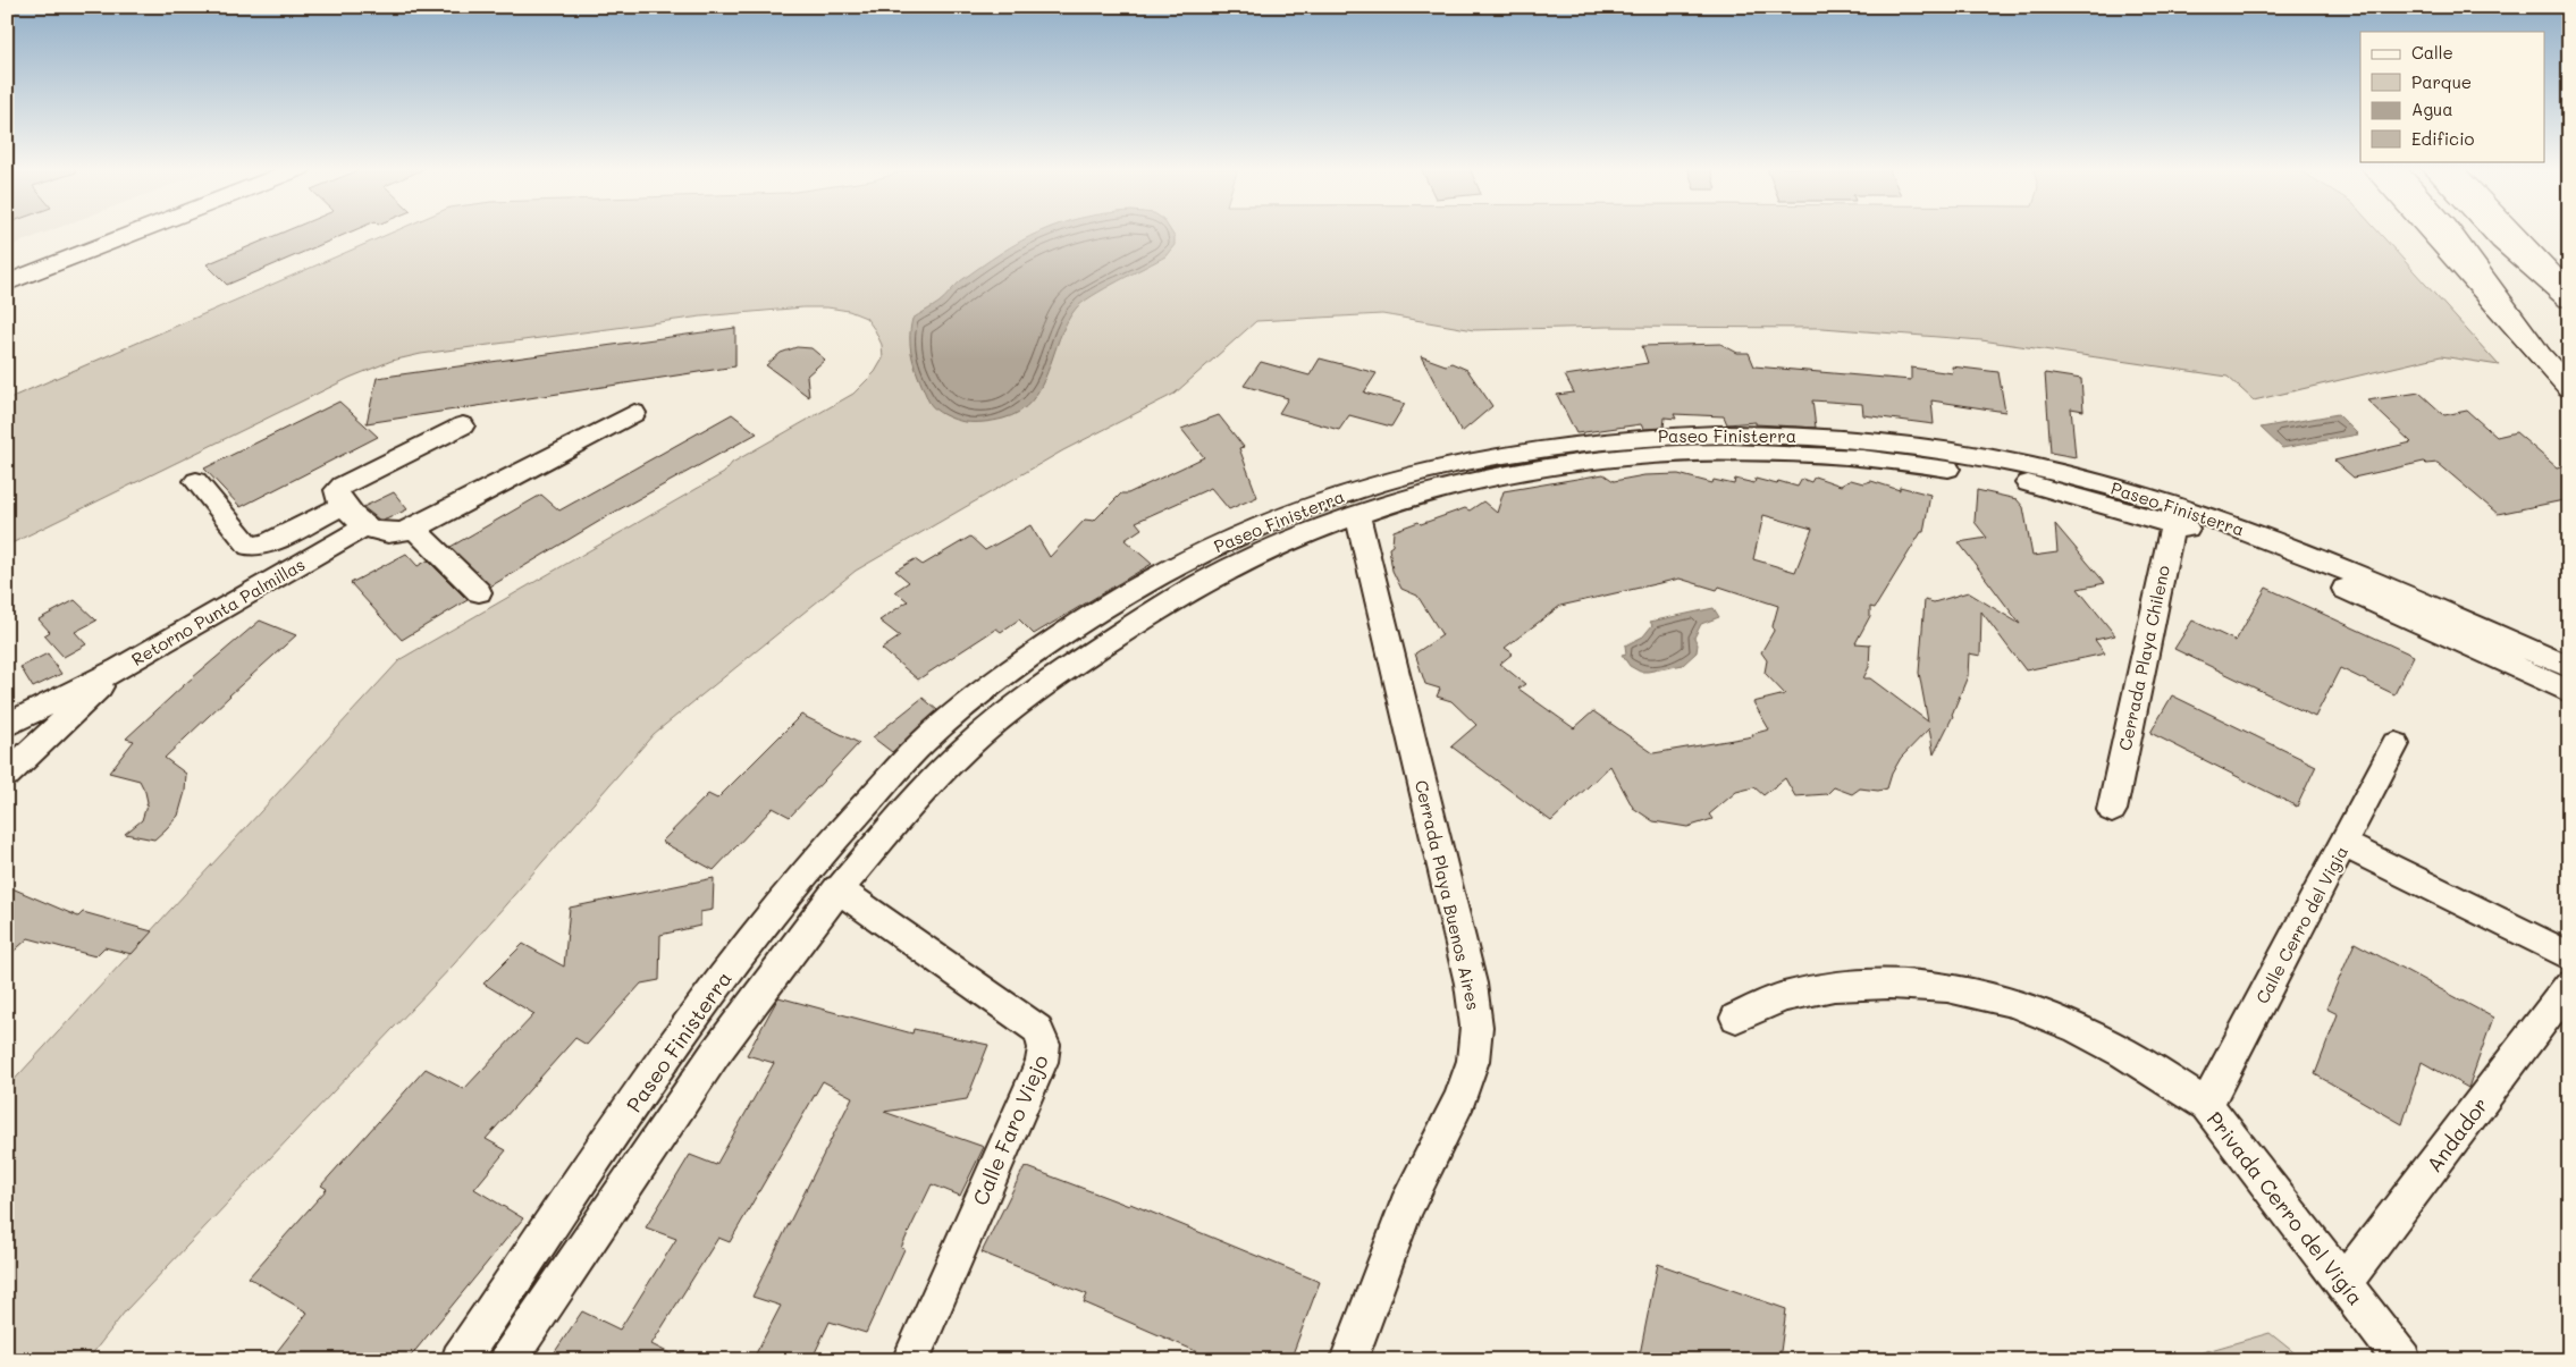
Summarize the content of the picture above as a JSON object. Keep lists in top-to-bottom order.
{
  "streets": {
    "street": [
      "Paseo Finisterra",
      "Retorno Punta Palmillas",
      "Cerrada Playa Chileno",
      "Cerrada Playa Buenos Aires",
      "Calle Cerro del Vigia",
      "Calle Faro Viejo",
      "Andador",
      "Privada Cerro del Vigía"
    ]
  },
  "crossings": [
    ["Paseo Finisterra", "Cerrada Playa Chileno"],
    ["Paseo Finisterra", "Cerrada Playa Buenos Aires"],
    ["Paseo Finisterra", "Calle Faro Viejo"],
    ["Calle Cerro del Vigia", "Privada Cerro del Vigía"],
    ["Andador", "Privada Cerro del Vigía"]
  ],
  "legend": [
    "Calle",
    "Parque",
    "Agua",
    "Edificio"
  ]
}
